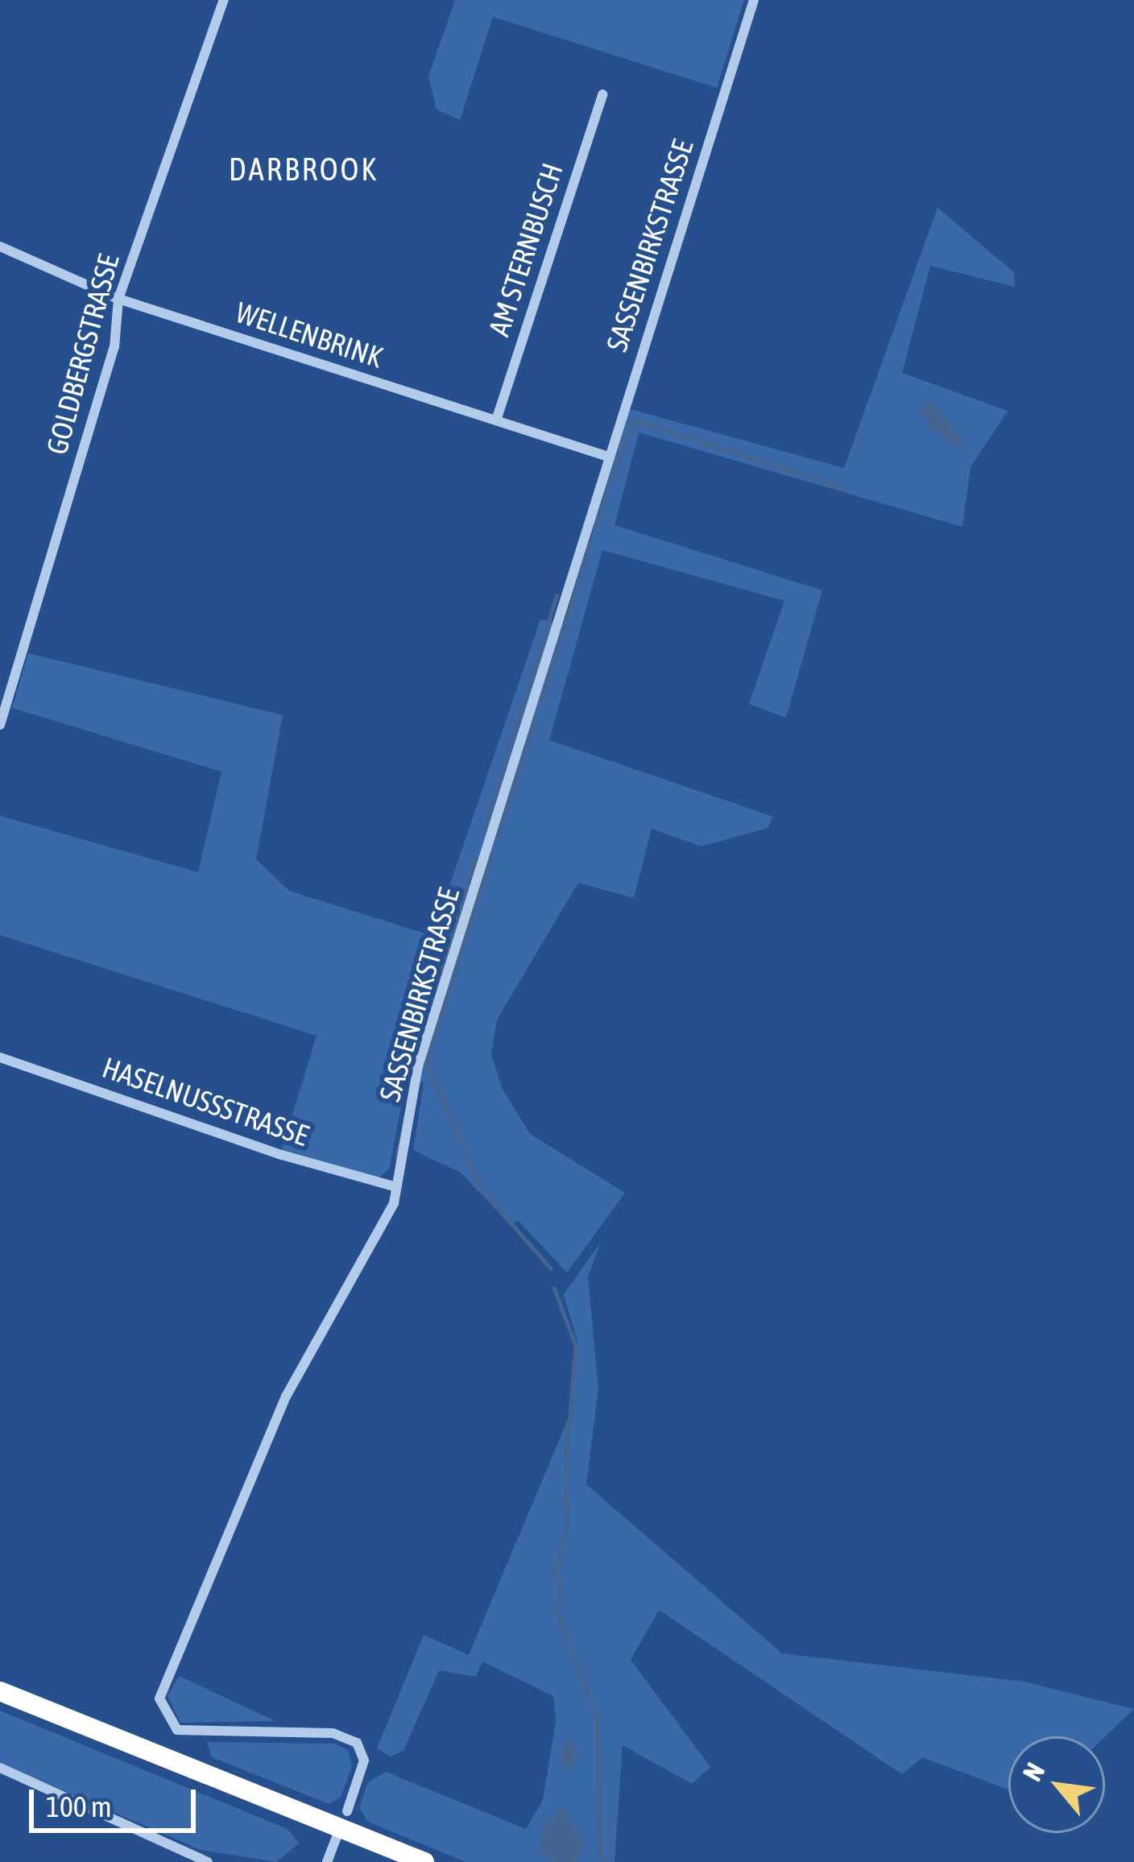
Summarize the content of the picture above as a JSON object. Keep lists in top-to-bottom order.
{
  "streets": {
    "street": [
      "SASSENBIRKSTRASSE",
      "AM STERNBUSCH",
      "WELLENBRINK",
      "GOLDBERGSTRASSE",
      "HASELNUSSSTRASSE"
    ]
  },
  "crossings": [
    ["SASSENBIRKSTRASSE", "WELLENBRINK"],
    ["SASSENBIRKSTRASSE", "HASELNUSSSTRASSE"],
    ["AM STERNBUSCH", "WELLENBRINK"],
    ["WELLENBRINK", "GOLDBERGSTRASSE"]
  ],
  "districts": ["DARBROOK"],
  "scale_bar": "100 m",
  "north": "top left"
}
